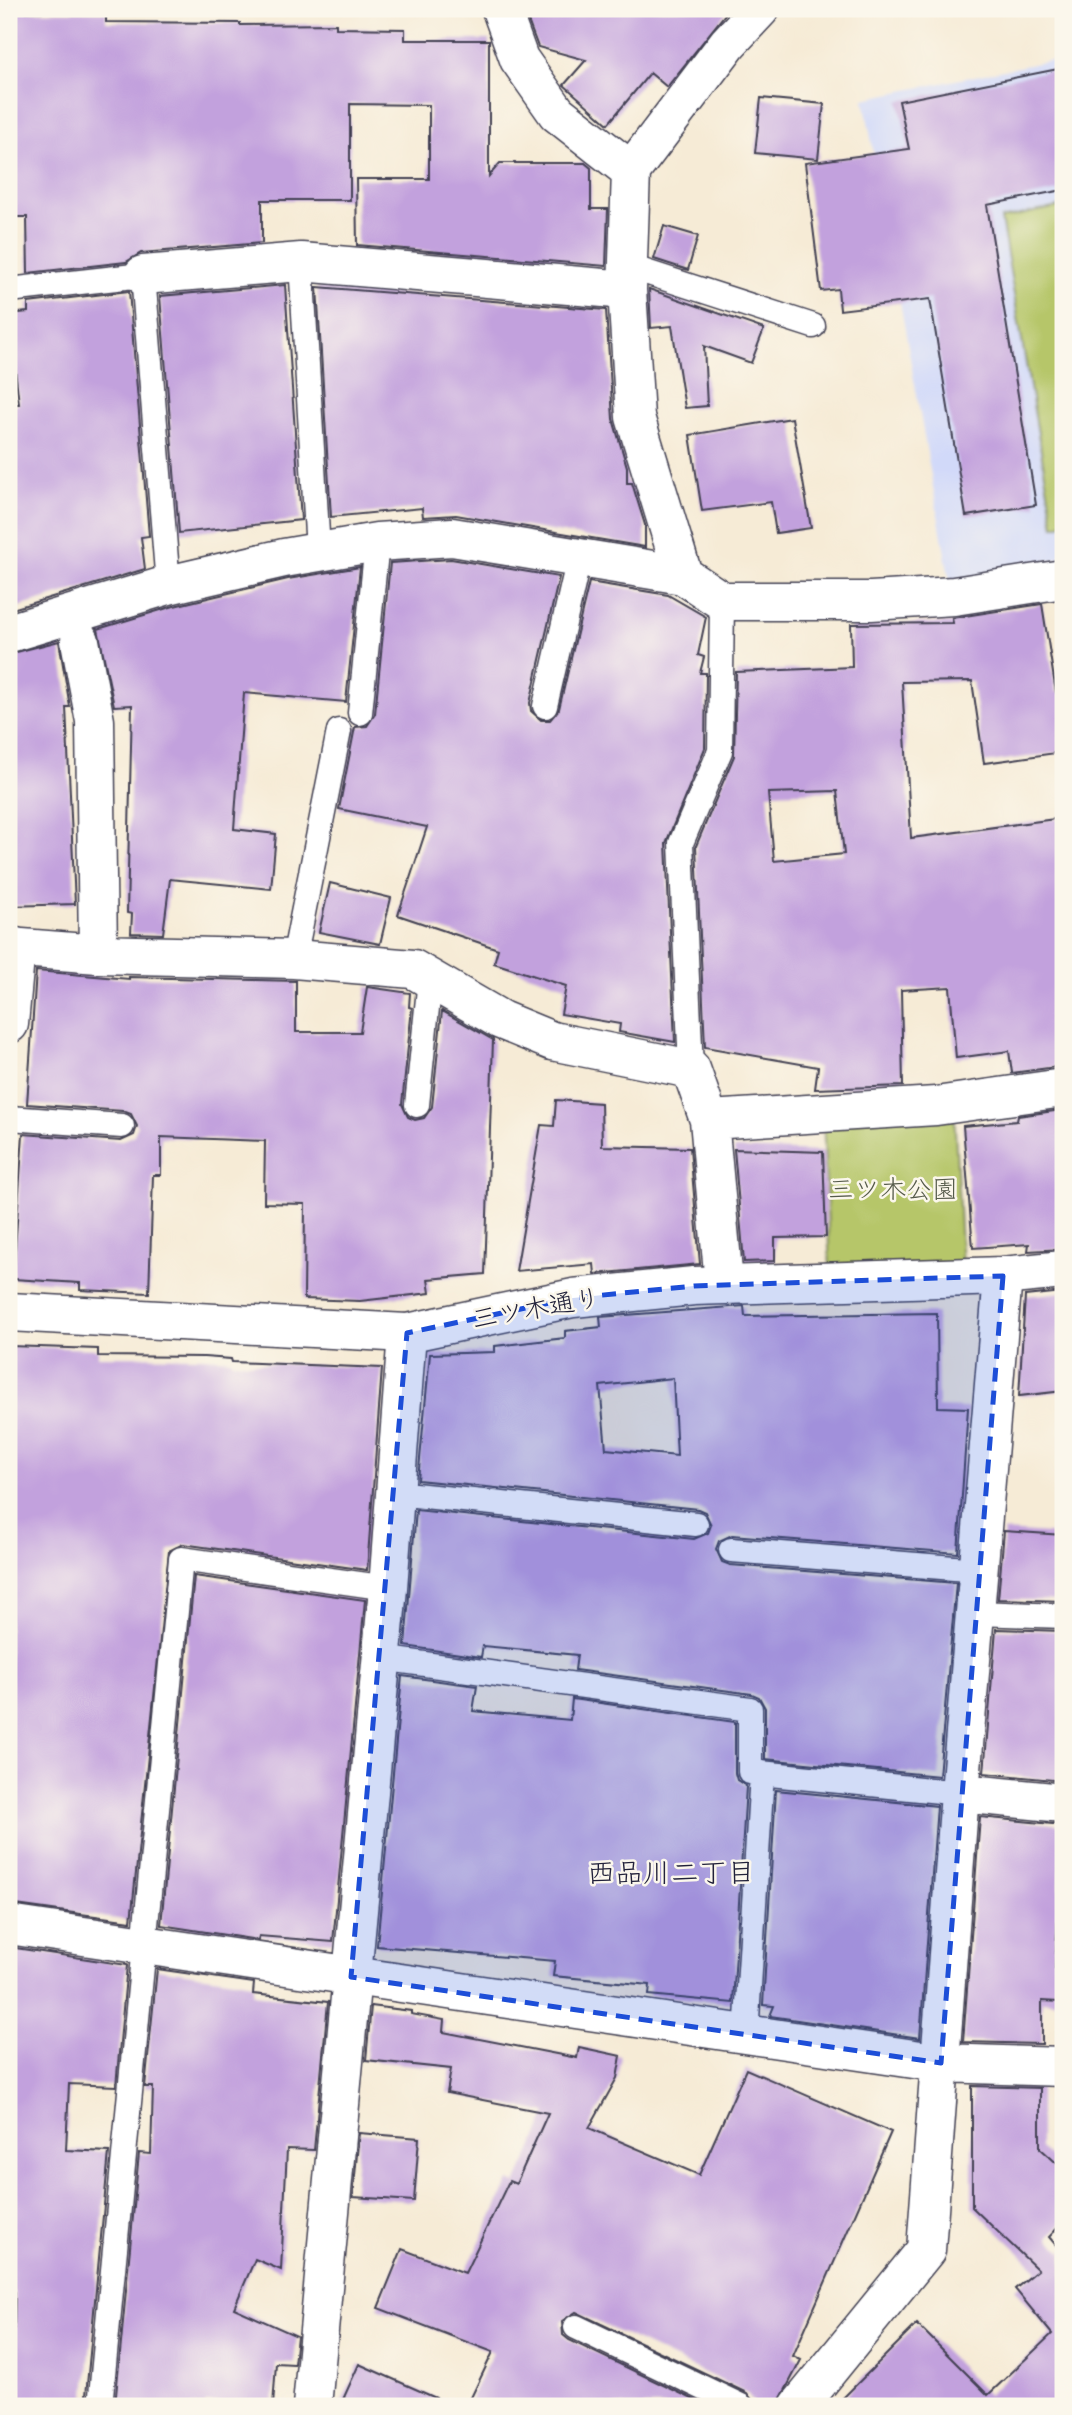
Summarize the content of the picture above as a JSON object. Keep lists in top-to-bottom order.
{
  "streets": {
    "street": ["三ツ木通り"]
  },
  "districts": ["西品川二丁目"],
  "parks": ["三ツ木公園"]
}
